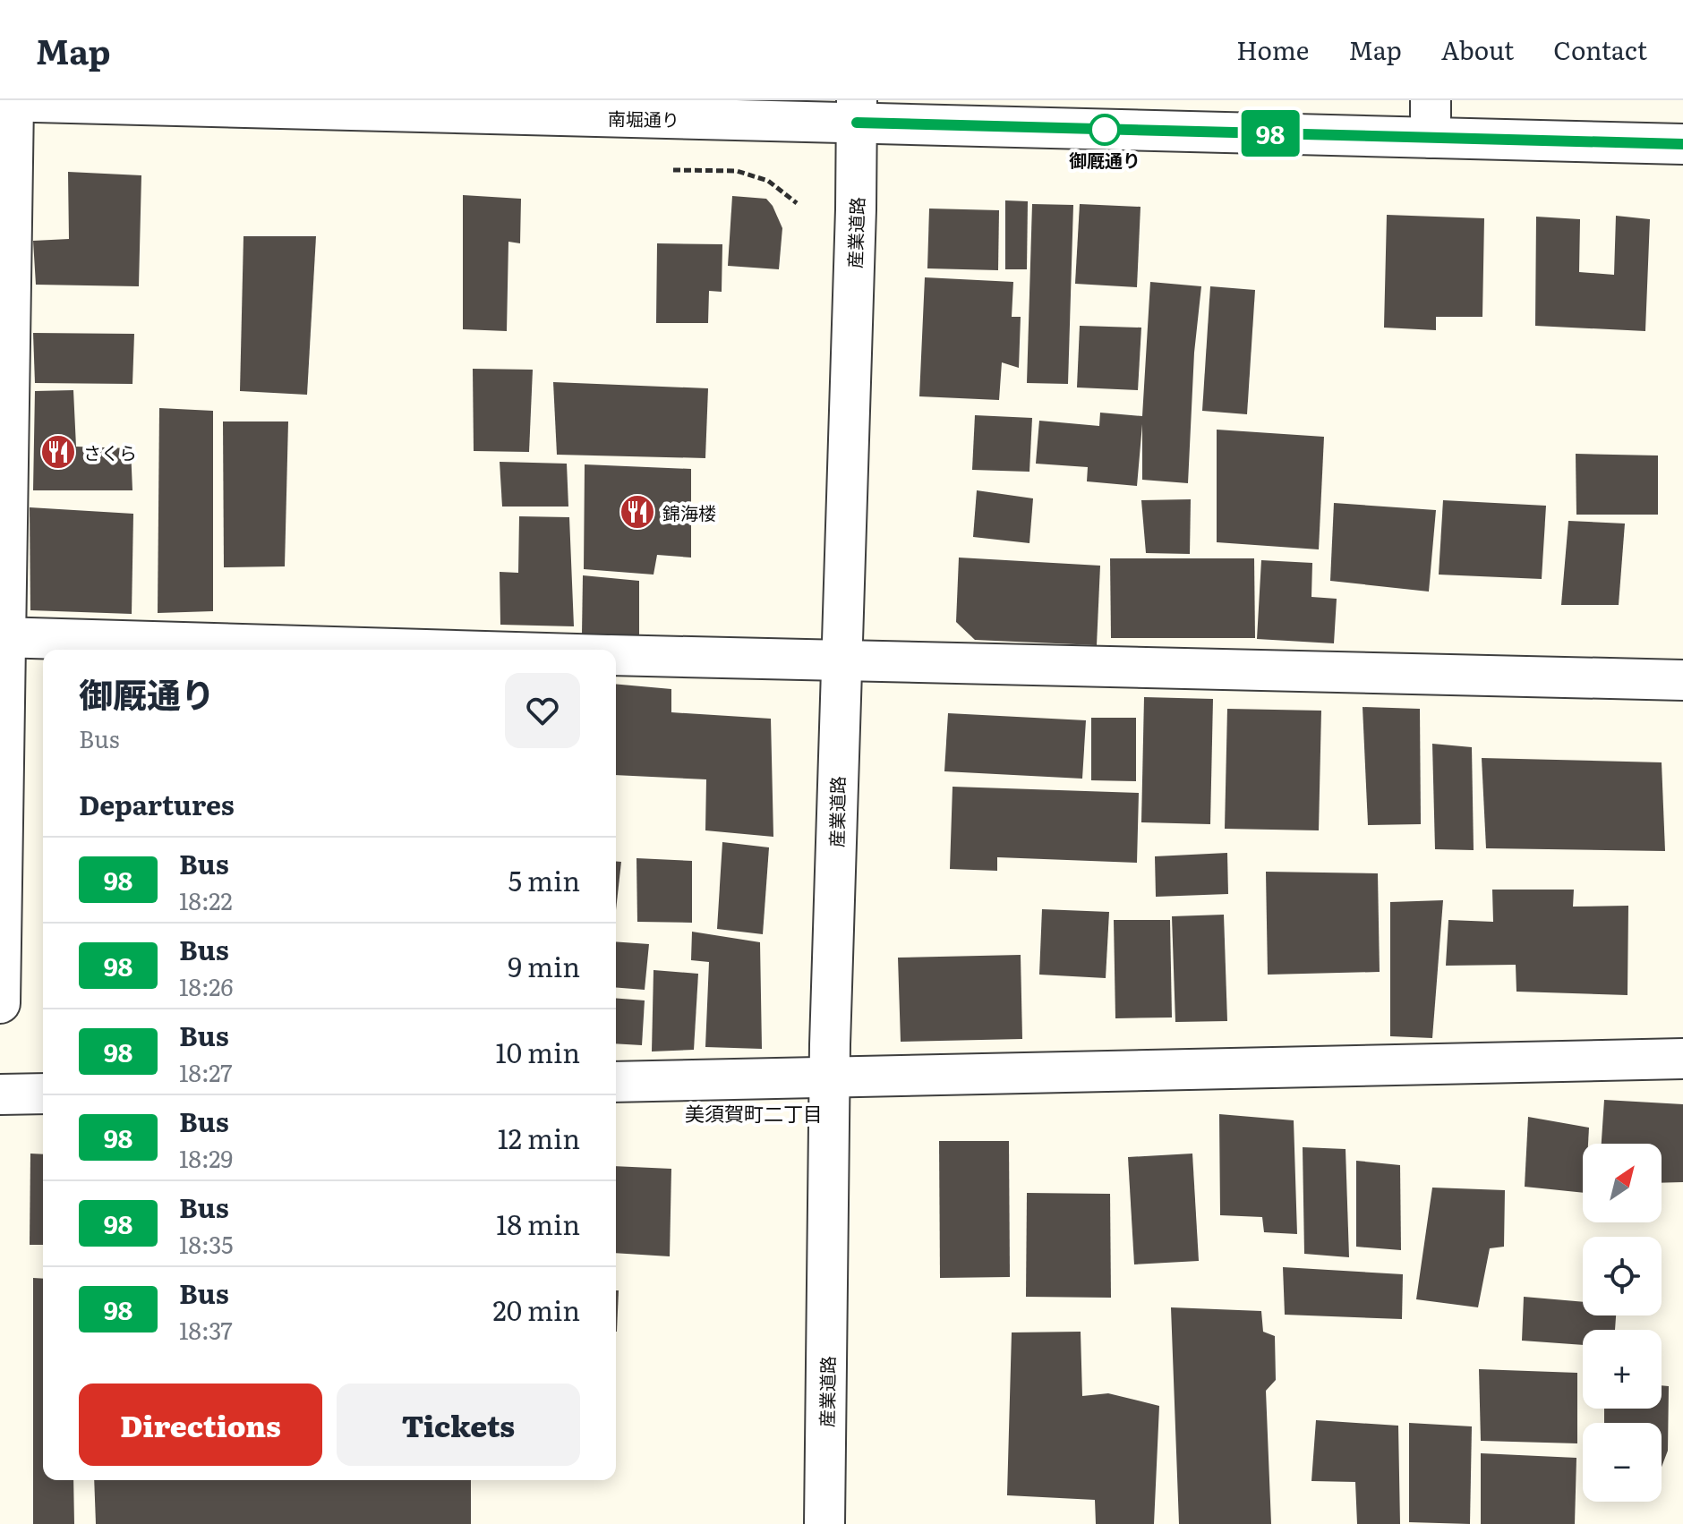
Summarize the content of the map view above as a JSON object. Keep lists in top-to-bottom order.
{
  "streets": {
    "street": ["南堀通り", "産業道路"]
  },
  "crossings": [
    ["南堀通り", "産業道路"]
  ],
  "districts": ["美須賀町二丁目"],
  "places": {
    "other": ["御厩通り"],
    "restaurant": ["さくら", "錦海楼"]
  },
  "lines": ["bus line 98"],
  "north": "top right",
  "page": {
    "header": "Map",
    "nav": [
      "Home",
      "Map",
      "About",
      "Contact"
    ],
    "on_map": "98",
    "heading": [
      ["御厩通り", "Bus"],
      "Departures"
    ],
    "list": [
      {
        "mark": "98",
        "name": "Bus",
        "note": "18:22",
        "value": "5 min"
      },
      {
        "mark": "98",
        "name": "Bus",
        "note": "18:26",
        "value": "9 min"
      },
      {
        "mark": "98",
        "name": "Bus",
        "note": "18:27",
        "value": "10 min"
      },
      {
        "mark": "98",
        "name": "Bus",
        "note": "18:29",
        "value": "12 min"
      },
      {
        "mark": "98",
        "name": "Bus",
        "note": "18:35",
        "value": "18 min"
      },
      {
        "mark": "98",
        "name": "Bus",
        "note": "18:37",
        "value": "20 min"
      }
    ],
    "map_buttons": ["+", "−"],
    "buttons": ["Directions", "Tickets"]
  }
}
